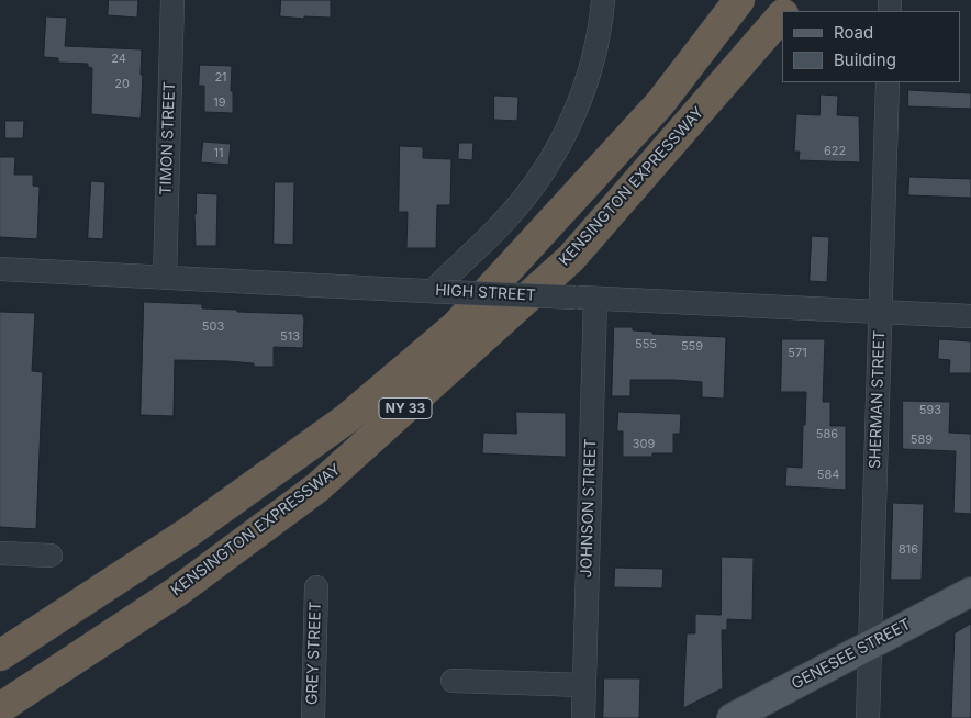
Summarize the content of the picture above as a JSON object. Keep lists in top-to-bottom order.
{
  "streets": {
    "highway": ["KENSINGTON EXPRESSWAY", "NY 33"],
    "main road": ["GENESEE STREET"],
    "street": [
      "TIMON STREET",
      "HIGH STREET",
      "SHERMAN STREET",
      "JOHNSON STREET",
      "GREY STREET"
    ]
  },
  "crossings": [
    ["TIMON STREET", "HIGH STREET"],
    ["HIGH STREET", "SHERMAN STREET"],
    ["HIGH STREET", "JOHNSON STREET"],
    ["SHERMAN STREET", "GENESEE STREET"]
  ],
  "house_numbers": [
    "24",
    "21",
    "20",
    "19",
    "622",
    "11",
    "503",
    "513",
    "555",
    "559",
    "571",
    "593",
    "586",
    "589",
    "309",
    "584",
    "816"
  ],
  "legend": ["Road", "Building"]
}
